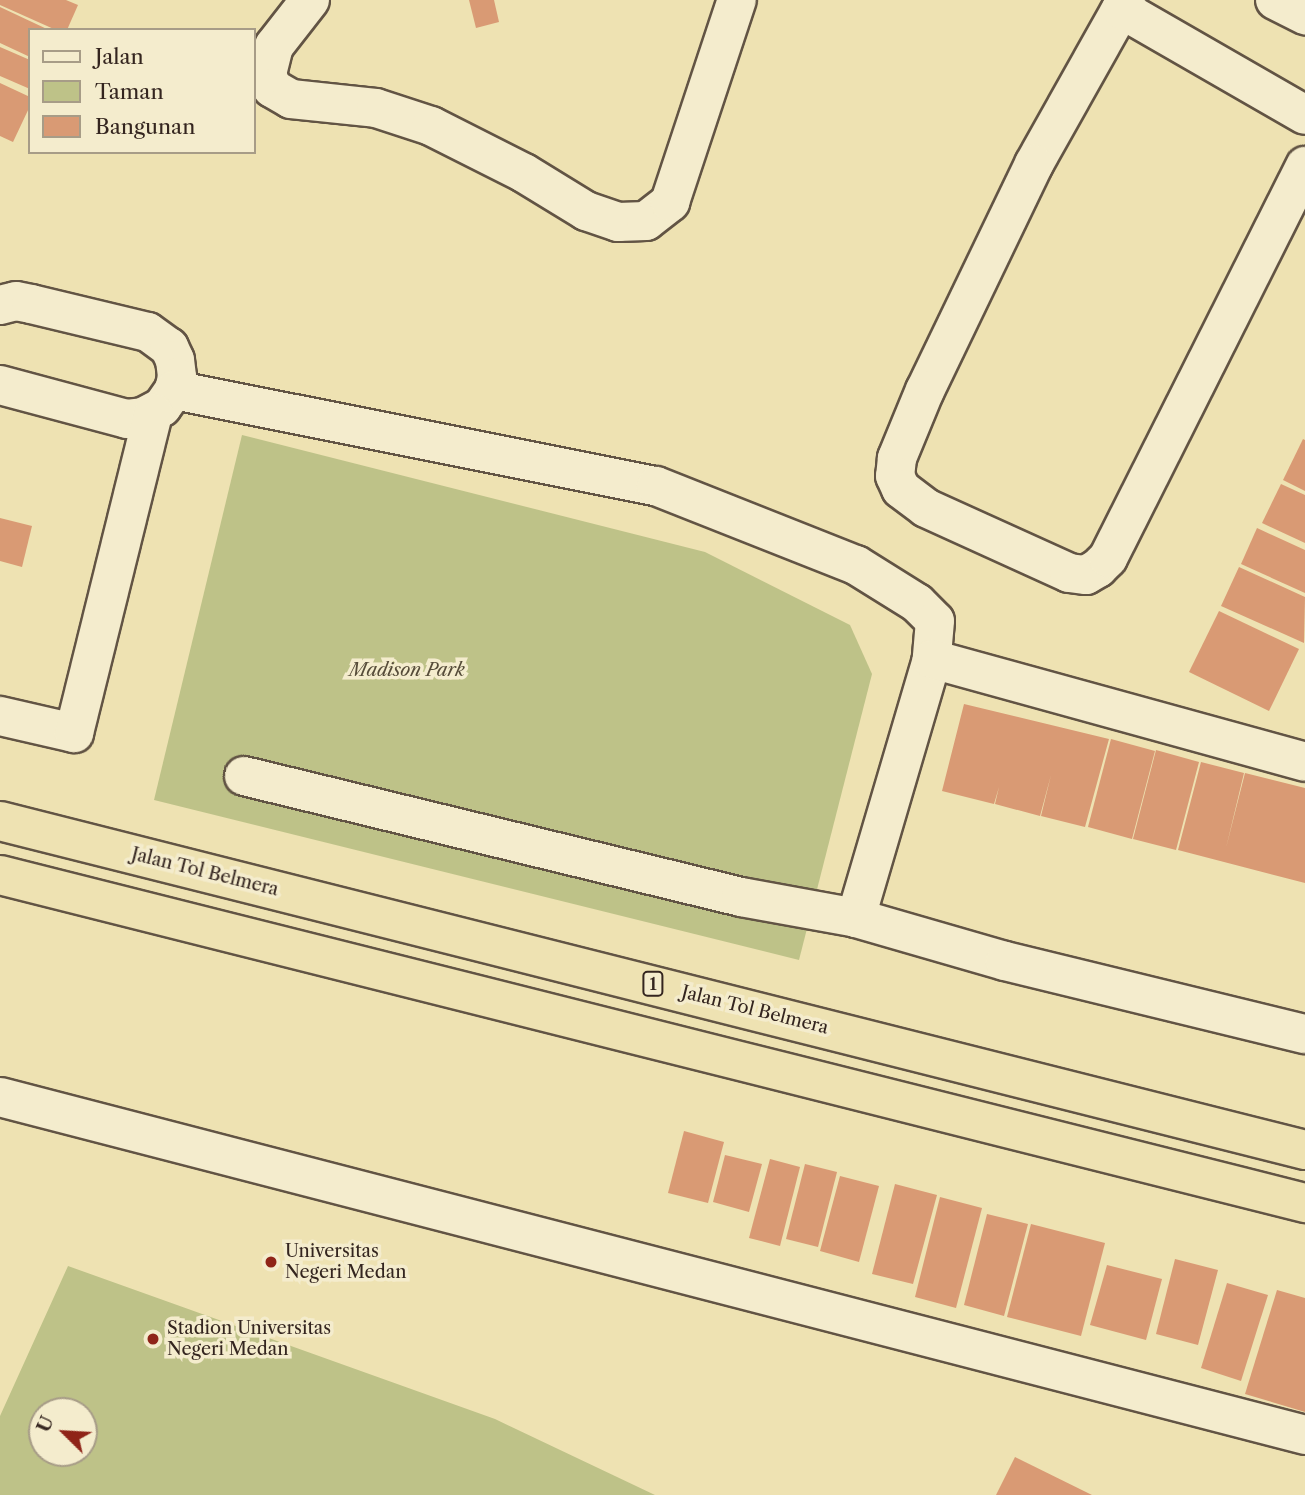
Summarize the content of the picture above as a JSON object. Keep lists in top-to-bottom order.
{
  "streets": {
    "highway": ["Jalan Tol Belmera", "1"]
  },
  "parks": ["Madison Park"],
  "places": ["Universitas Negeri Medan", "Stadion Universitas Negeri Medan"],
  "legend": ["Jalan", "Taman", "Bangunan"],
  "north": "top left"
}
